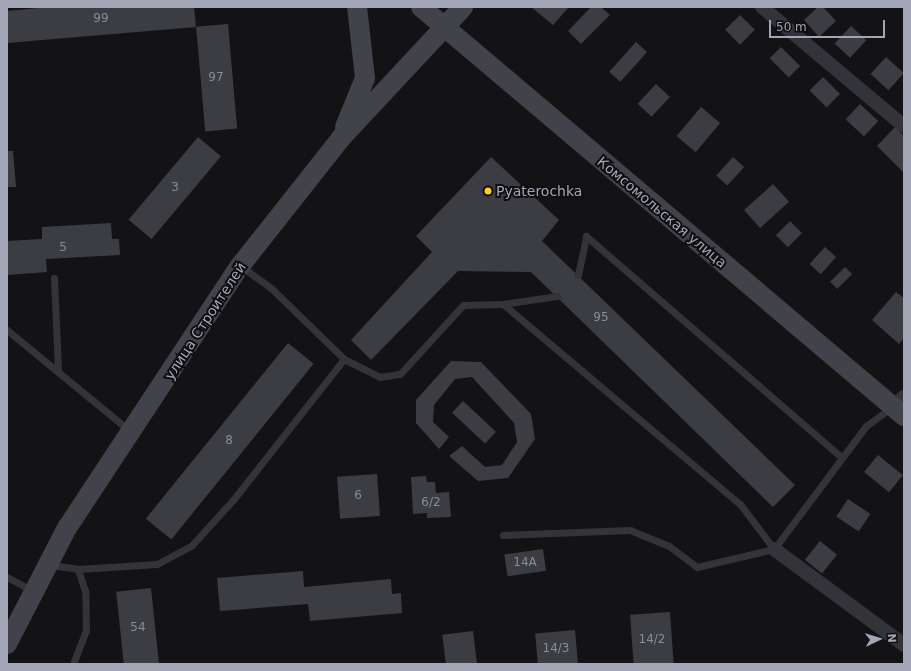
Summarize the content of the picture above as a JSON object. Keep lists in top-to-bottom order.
{
  "streets": {
    "main road": ["Комсомольская улица", "улица Строителей"]
  },
  "crossings": [
    ["Комсомольская улица", "улица Строителей"]
  ],
  "places": ["Pyaterochka"],
  "house_numbers": [
    "99",
    "97",
    "3",
    "5",
    "95",
    "8",
    "6",
    "6/2",
    "14А",
    "54",
    "14/2",
    "14/3"
  ],
  "scale_bar": "50 m",
  "north": "right"
}
